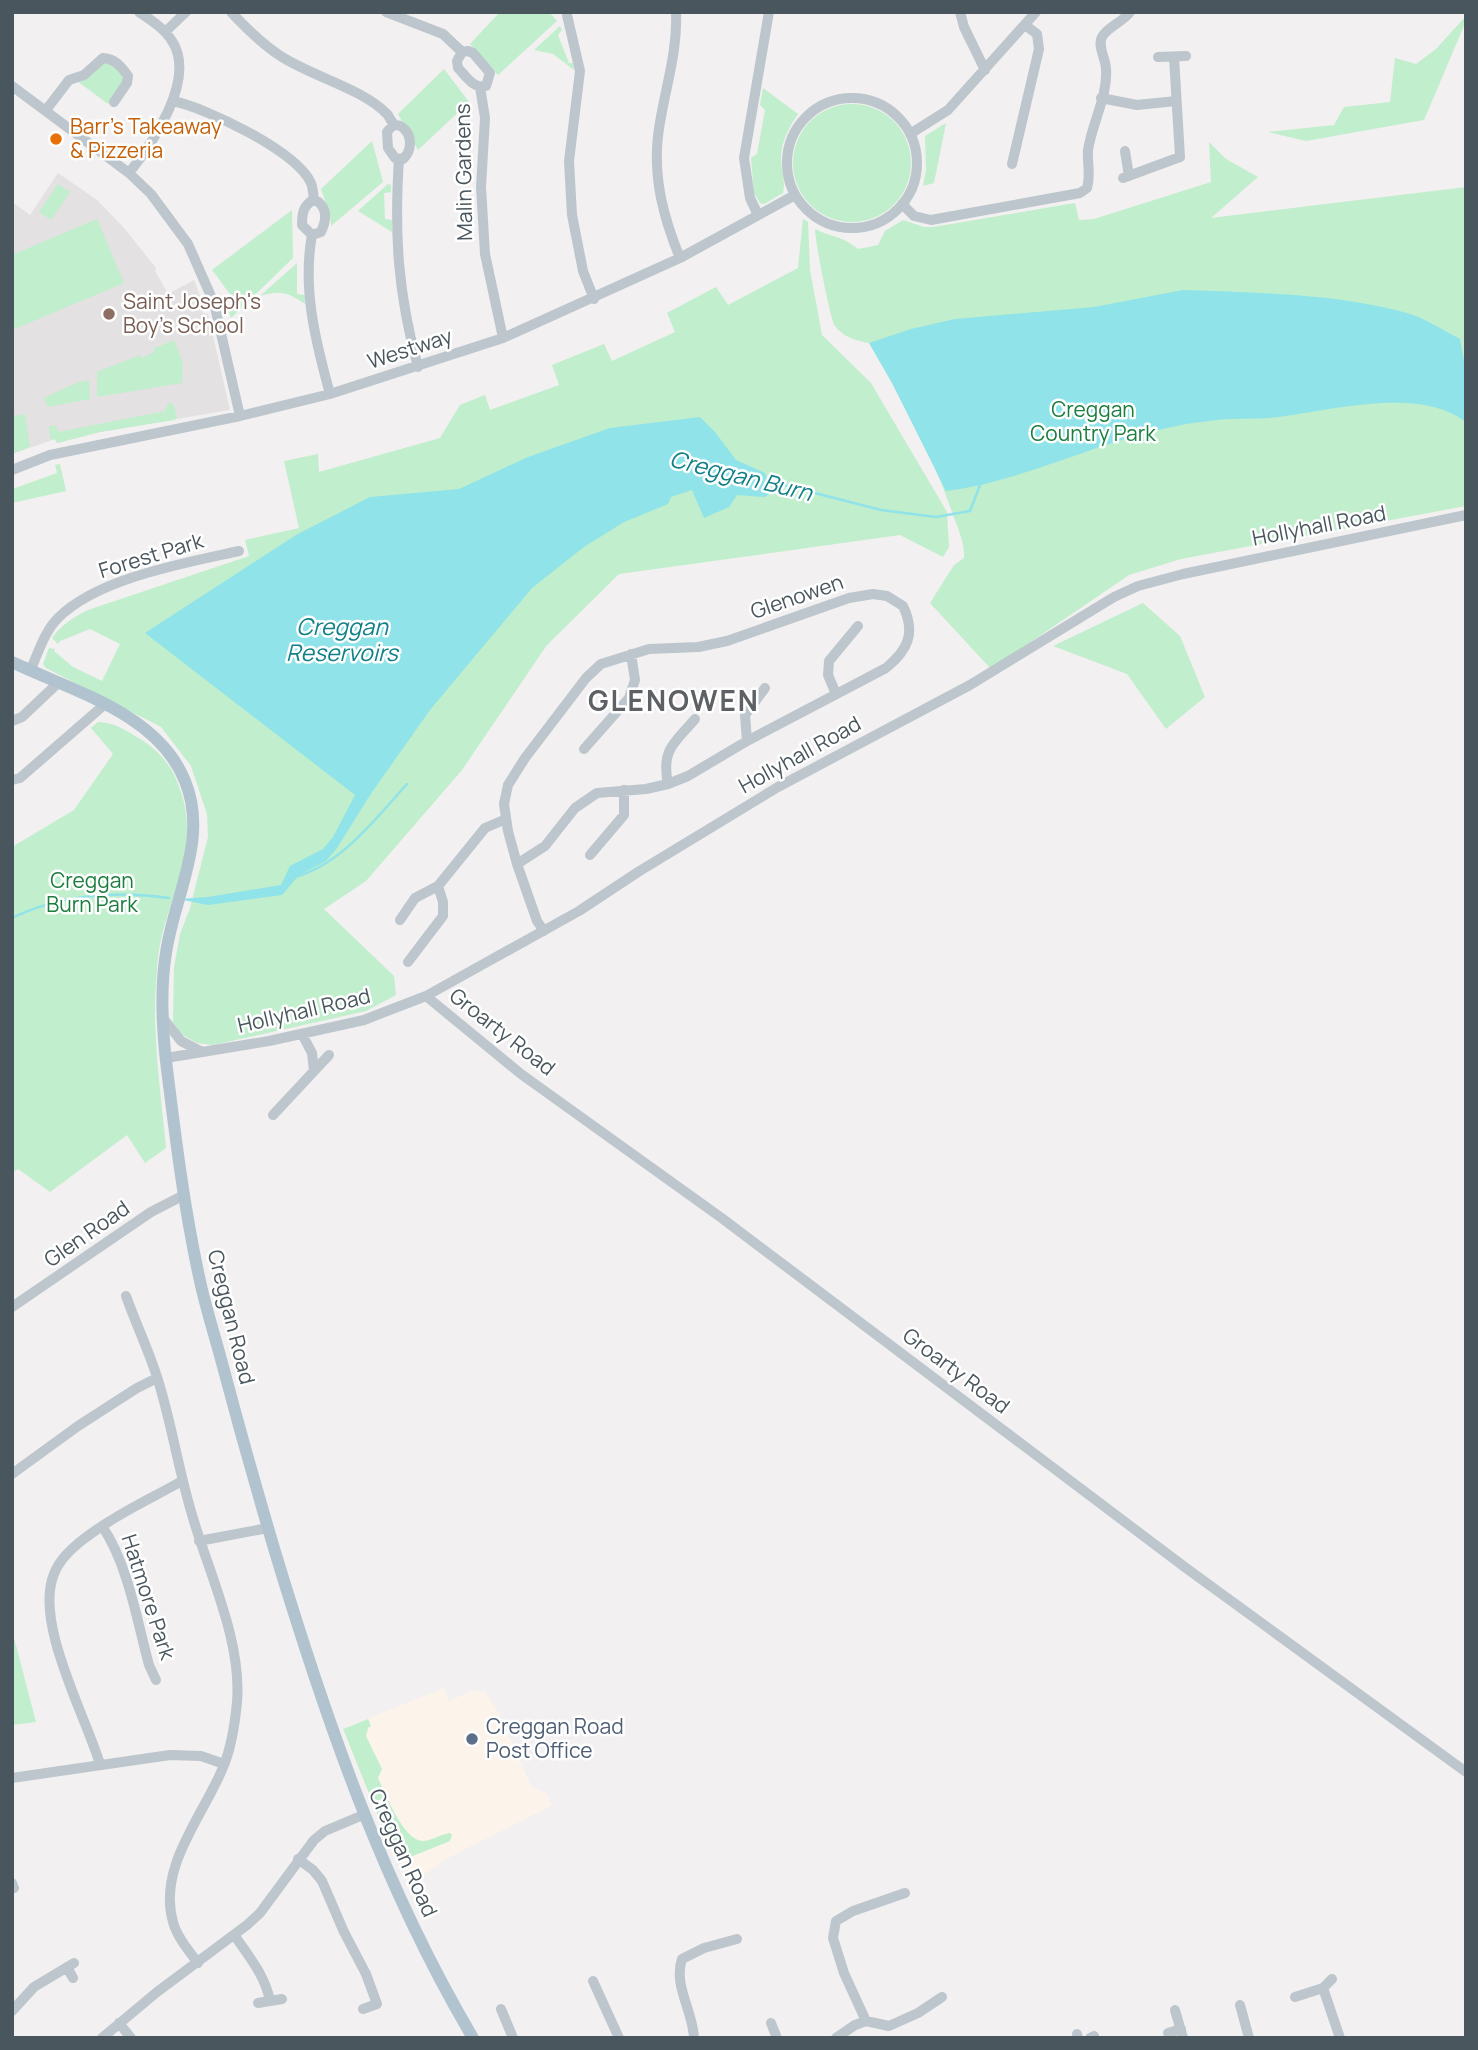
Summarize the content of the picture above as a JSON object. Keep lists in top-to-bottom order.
{
  "streets": {
    "main road": ["Creggan Road"],
    "street": [
      "Malin Gardens",
      "Westway",
      "Hollyhall Road",
      "Forest Park",
      "Glenowen",
      "Groarty Road",
      "Glen Road",
      "Hatmore Park"
    ]
  },
  "crossings": [
    ["Malin Gardens", "Westway"],
    ["Hollyhall Road", "Glenowen"],
    ["Hollyhall Road", "Groarty Road"],
    ["Hollyhall Road", "Creggan Road"],
    ["Forest Park", "Creggan Road"],
    ["Glen Road", "Creggan Road"]
  ],
  "districts": ["GLENOWEN"],
  "water": ["Creggan Burn", "Creggan Reservoirs"],
  "parks": ["Creggan Country Park", "Creggan Burn Park"],
  "places": ["Barr's Takeaway & Pizzeria", "Saint Joseph's Boy's School", "Creggan Road Post Office"]
}
